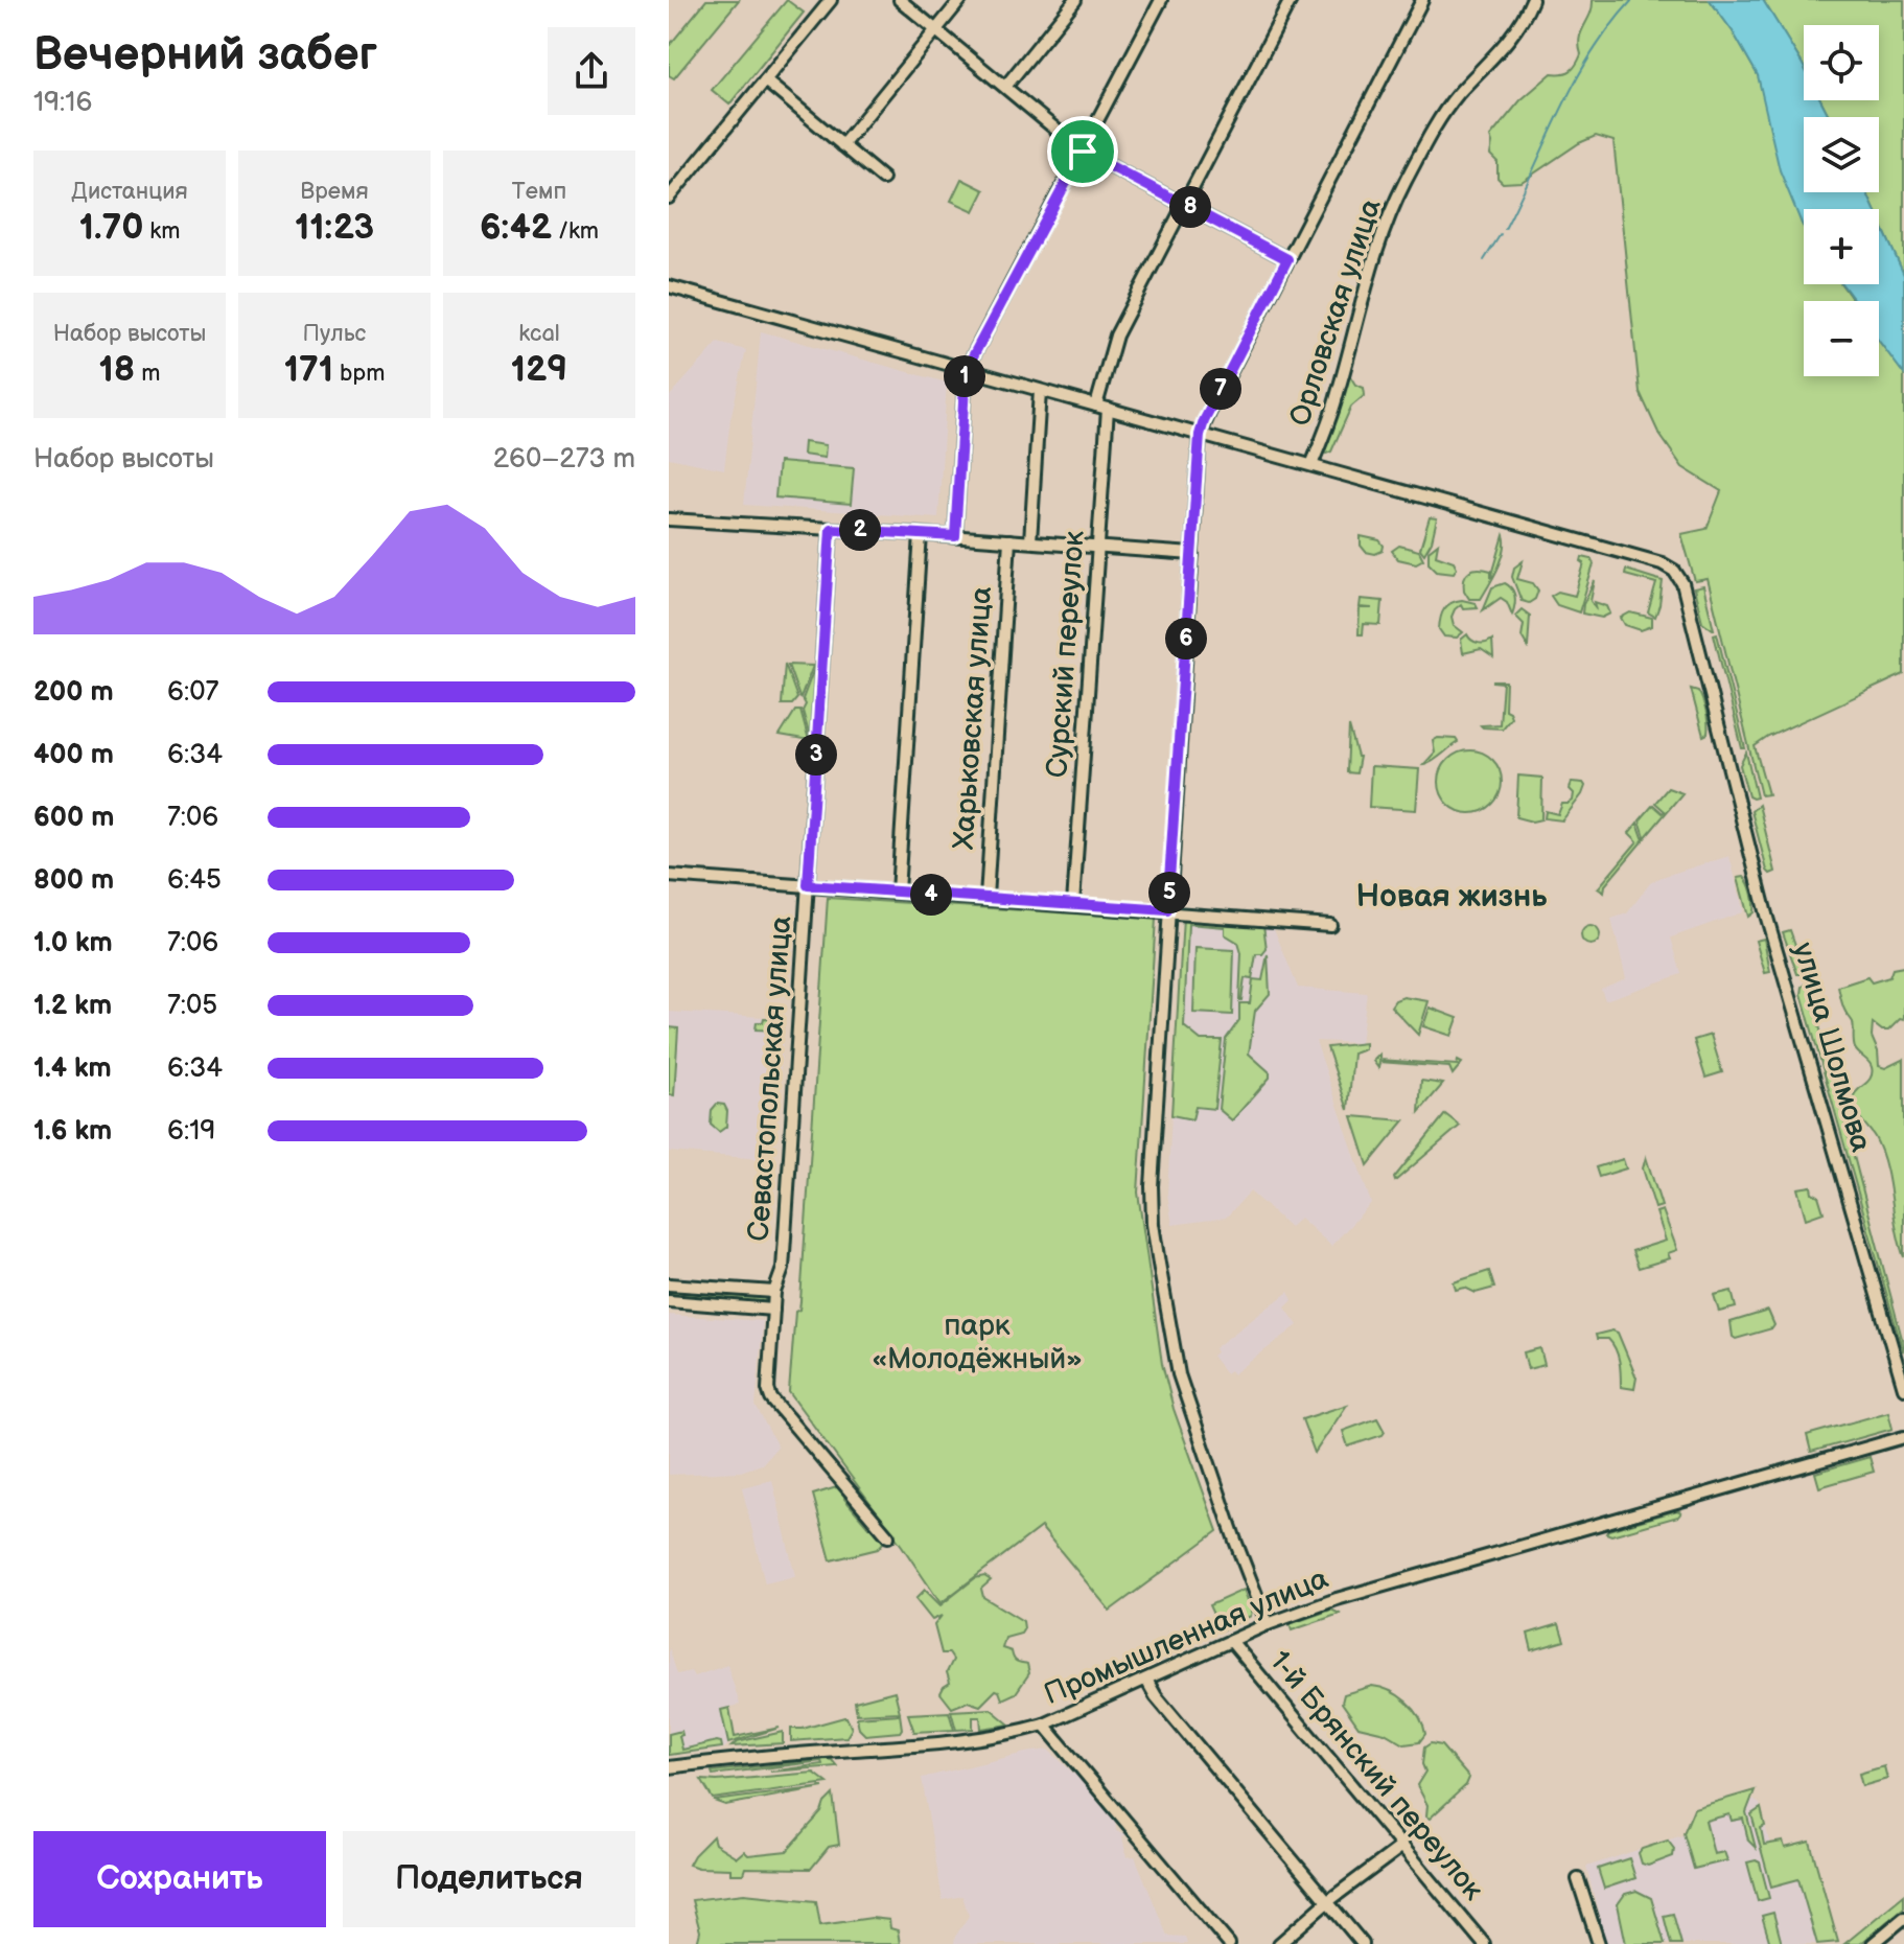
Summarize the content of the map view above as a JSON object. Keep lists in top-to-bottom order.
{
  "streets": {
    "street": [
      "Орловская улица",
      "Сурский переулок",
      "Харьковская улица",
      "улица Шолмова",
      "Севастопольская улица",
      "Промышленная улица",
      "1-й Брянский переулок"
    ]
  },
  "crossings": [
    ["Орловская улица", "Сурский переулок"],
    ["Орловская улица", "улица Шолмова"],
    ["Промышленная улица", "1-й Брянский переулок"]
  ],
  "districts": ["Новая жизнь"],
  "parks": ["парк «Молодёжный»"],
  "page": {
    "heading": ["Вечерний забег", "19:16"],
    "map_buttons": ["+", "−"],
    "stats": [
      ["Дистанция", "1.70 km"],
      ["Время", "11:23"],
      ["Темп", "6:42 /km"],
      ["Набор высоты", "18 m"],
      ["Пульс", "171 bpm"],
      ["kcal", "129"]
    ],
    "pins": [
      "8",
      "1",
      "7",
      "2",
      "6",
      "3",
      "5",
      "4"
    ],
    "chart": ["Набор высоты", "260–273 m"],
    "list": [
      {
        "name": "200 m",
        "note": "6:07"
      },
      {
        "name": "400 m",
        "note": "6:34"
      },
      {
        "name": "600 m",
        "note": "7:06"
      },
      {
        "name": "800 m",
        "note": "6:45"
      },
      {
        "name": "1.0 km",
        "note": "7:06"
      },
      {
        "name": "1.2 km",
        "note": "7:05"
      },
      {
        "name": "1.4 km",
        "note": "6:34"
      },
      {
        "name": "1.6 km",
        "note": "6:19"
      }
    ],
    "buttons": ["Сохранить", "Поделиться"]
  }
}
